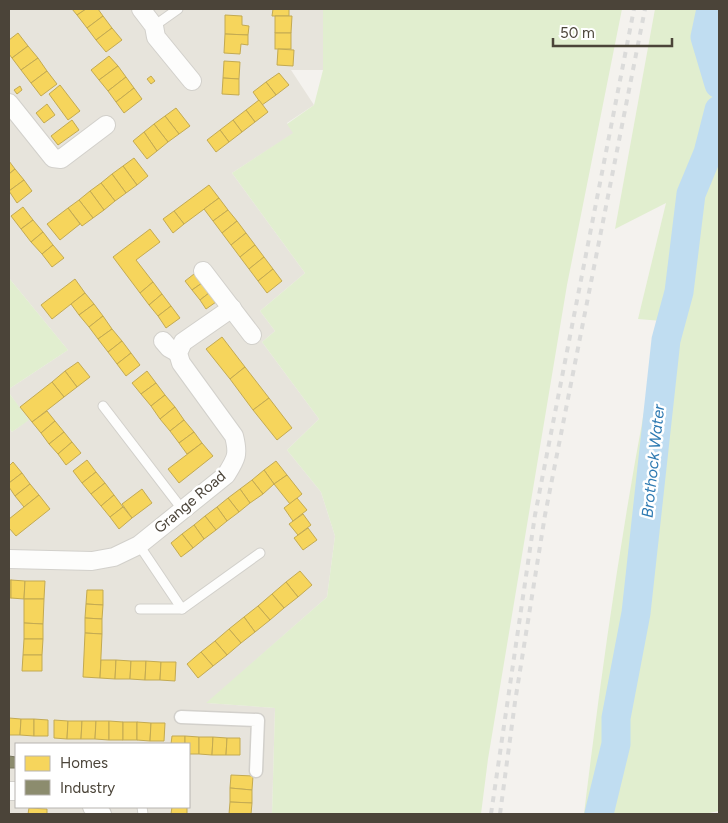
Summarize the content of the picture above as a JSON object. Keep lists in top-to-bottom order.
{
  "streets": {
    "street": ["Grange Road"]
  },
  "water": ["Brothock Water"],
  "legend": ["Homes", "Industry"],
  "scale_bar": "50 m"
}
